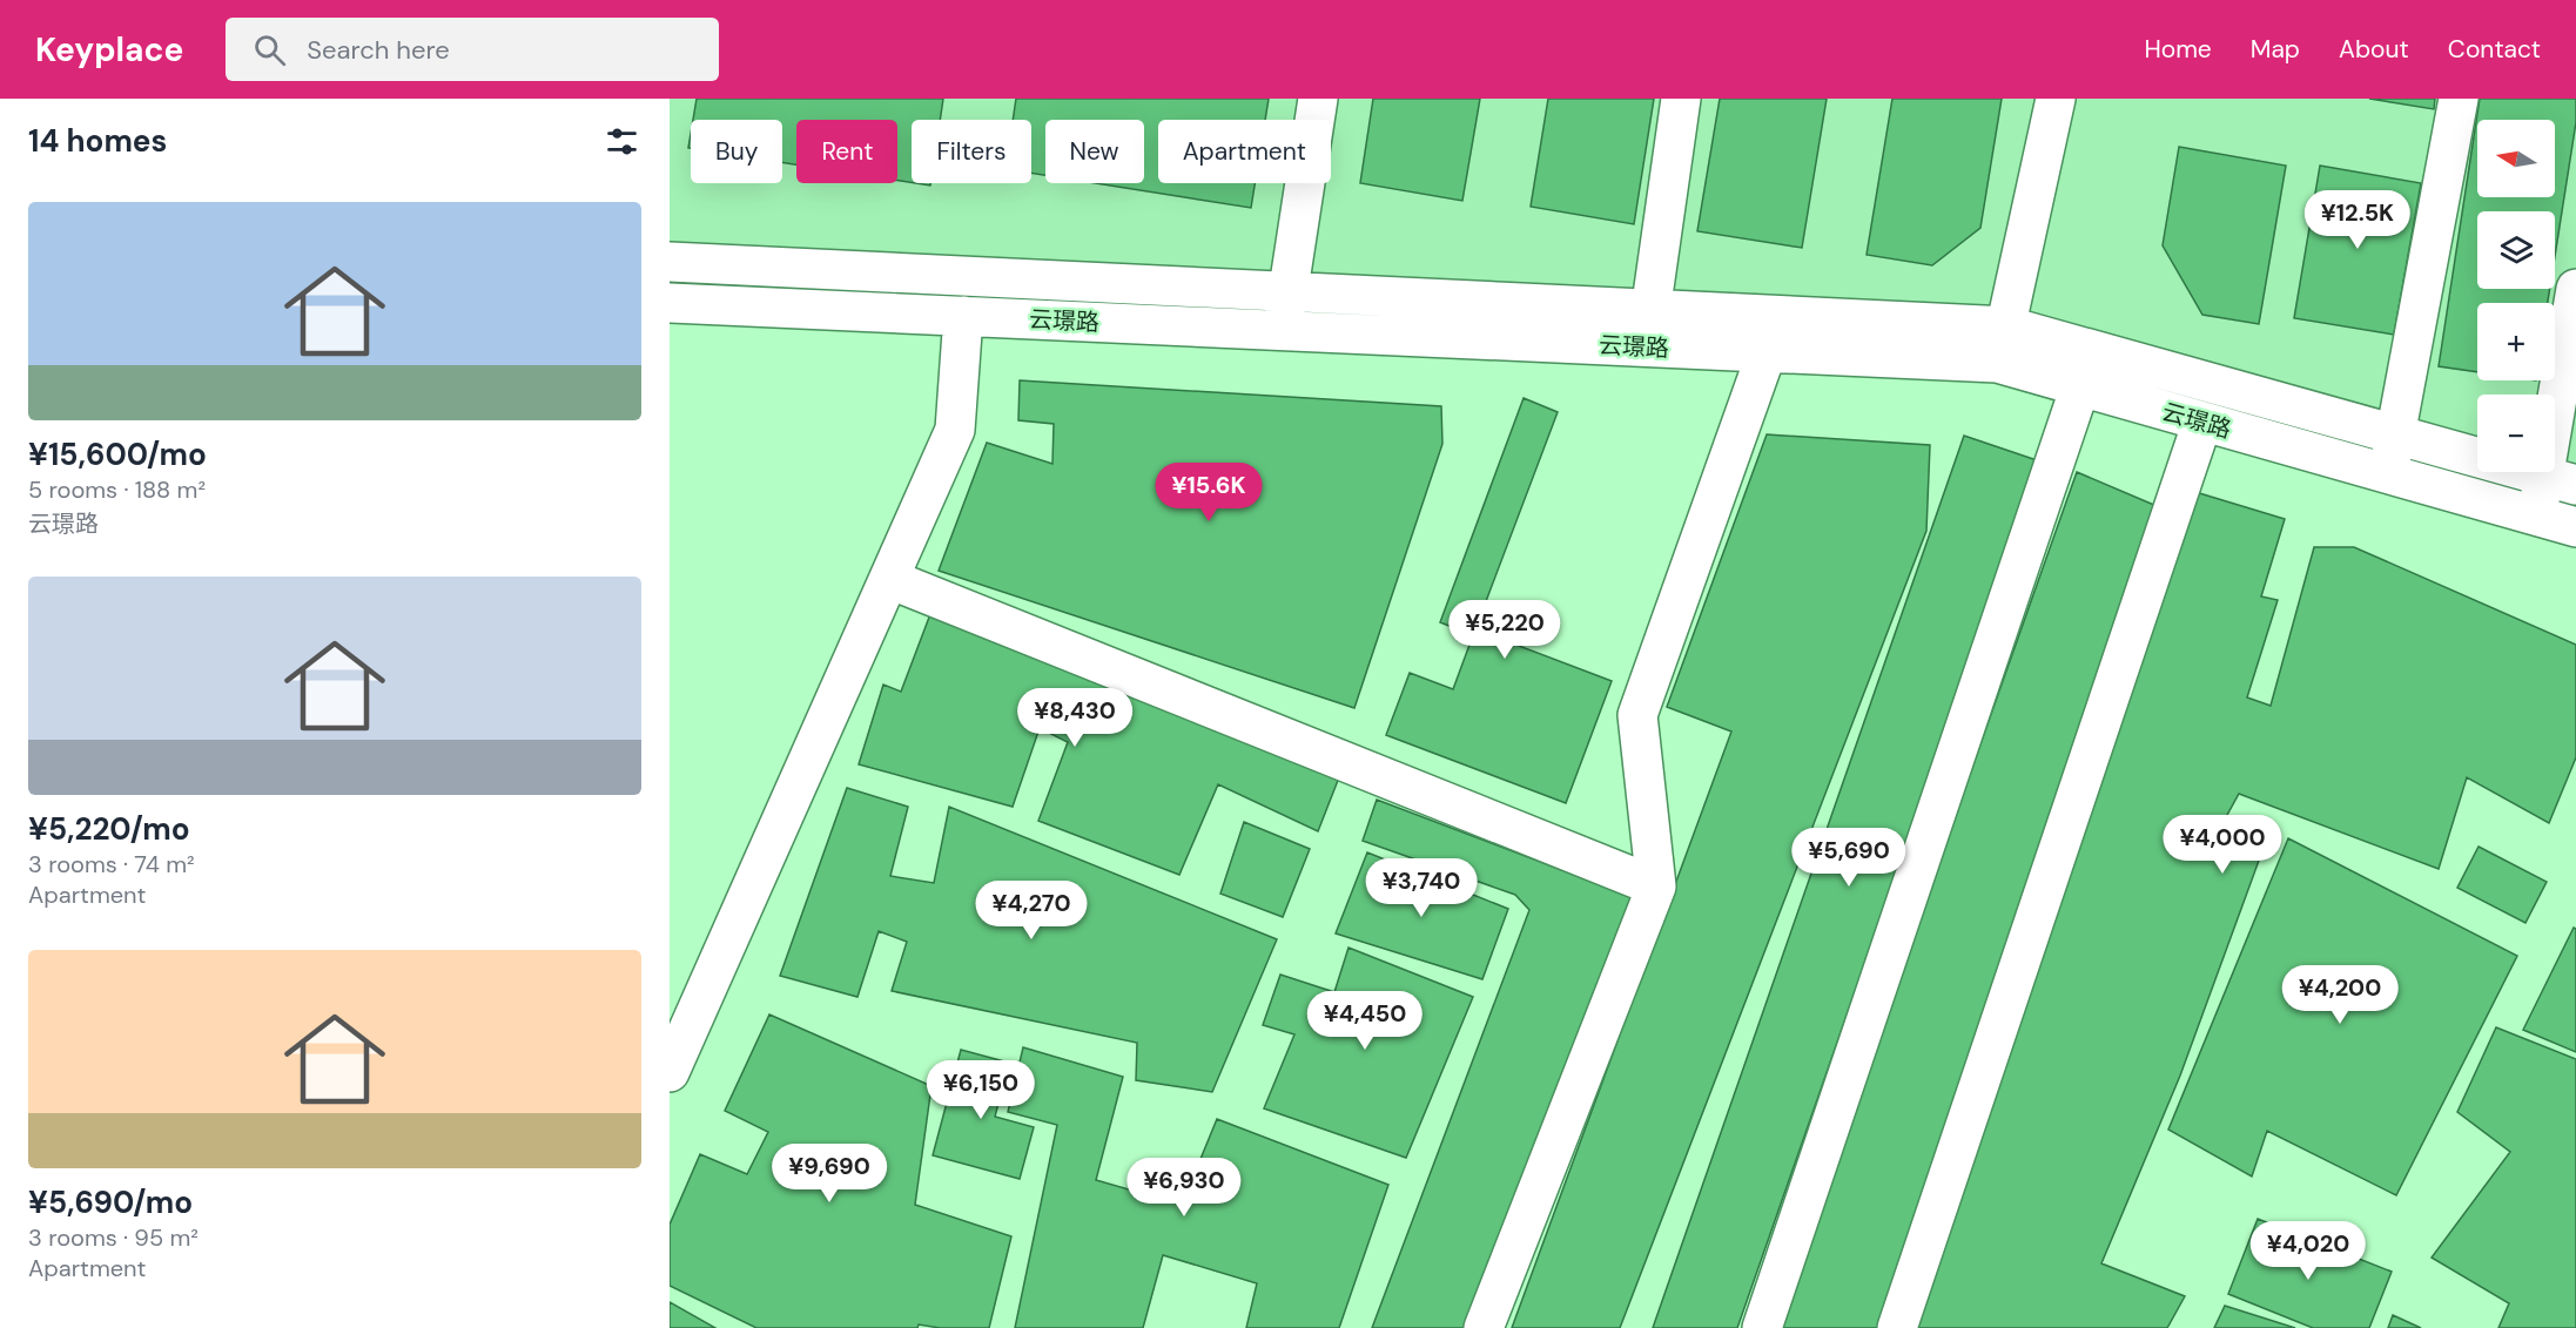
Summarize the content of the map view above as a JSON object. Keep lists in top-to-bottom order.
{
  "streets": {
    "street": ["云璟路"]
  },
  "north": "left",
  "page": {
    "header": "Keyplace",
    "search": "Search here",
    "nav": [
      "Home",
      "Map",
      "About",
      "Contact"
    ],
    "heading": "14 homes",
    "map_buttons": ["+", "−"],
    "chip": [
      "Buy",
      "Rent",
      "Filters",
      "New",
      "Apartment"
    ],
    "list": [
      {
        "name": "¥15,600/mo",
        "note": "5 rooms · 188 m² · 云璟路"
      },
      {
        "name": "¥5,220/mo",
        "note": "3 rooms · 74 m² · Apartment"
      },
      {
        "name": "¥5,690/mo",
        "note": "3 rooms · 95 m² · Apartment"
      }
    ],
    "price": [
      "¥12.5K",
      "¥15.6K",
      "¥5,220",
      "¥8,430",
      "¥4,000",
      "¥5,690",
      "¥3,740",
      "¥4,270",
      "¥4,200",
      "¥4,450",
      "¥6,150",
      "¥9,690",
      "¥6,930",
      "¥4,020"
    ]
  }
}
